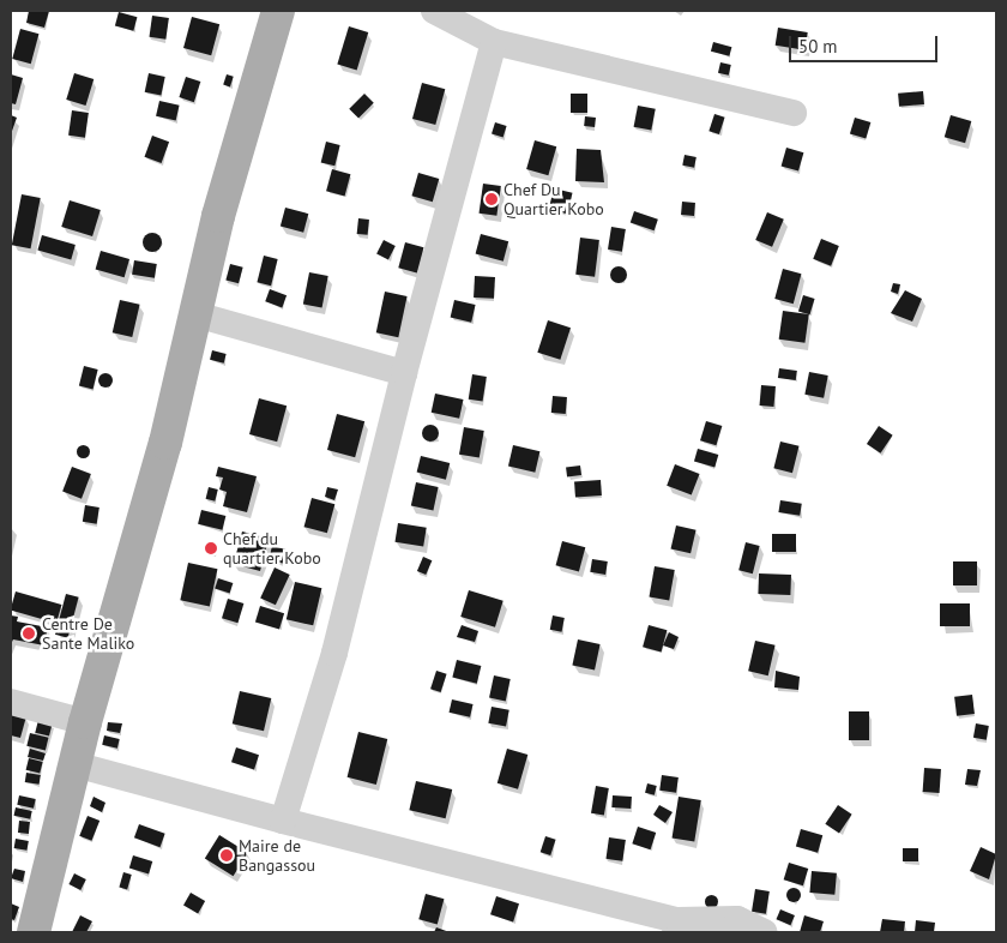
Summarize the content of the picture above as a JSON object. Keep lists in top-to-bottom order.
{
  "places": [
    "Chef Du Quartier Kobo",
    "Chef du quartier Kobo",
    "Centre De Sante Maliko",
    "Maire de Bangassou"
  ],
  "scale_bar": "50 m"
}
